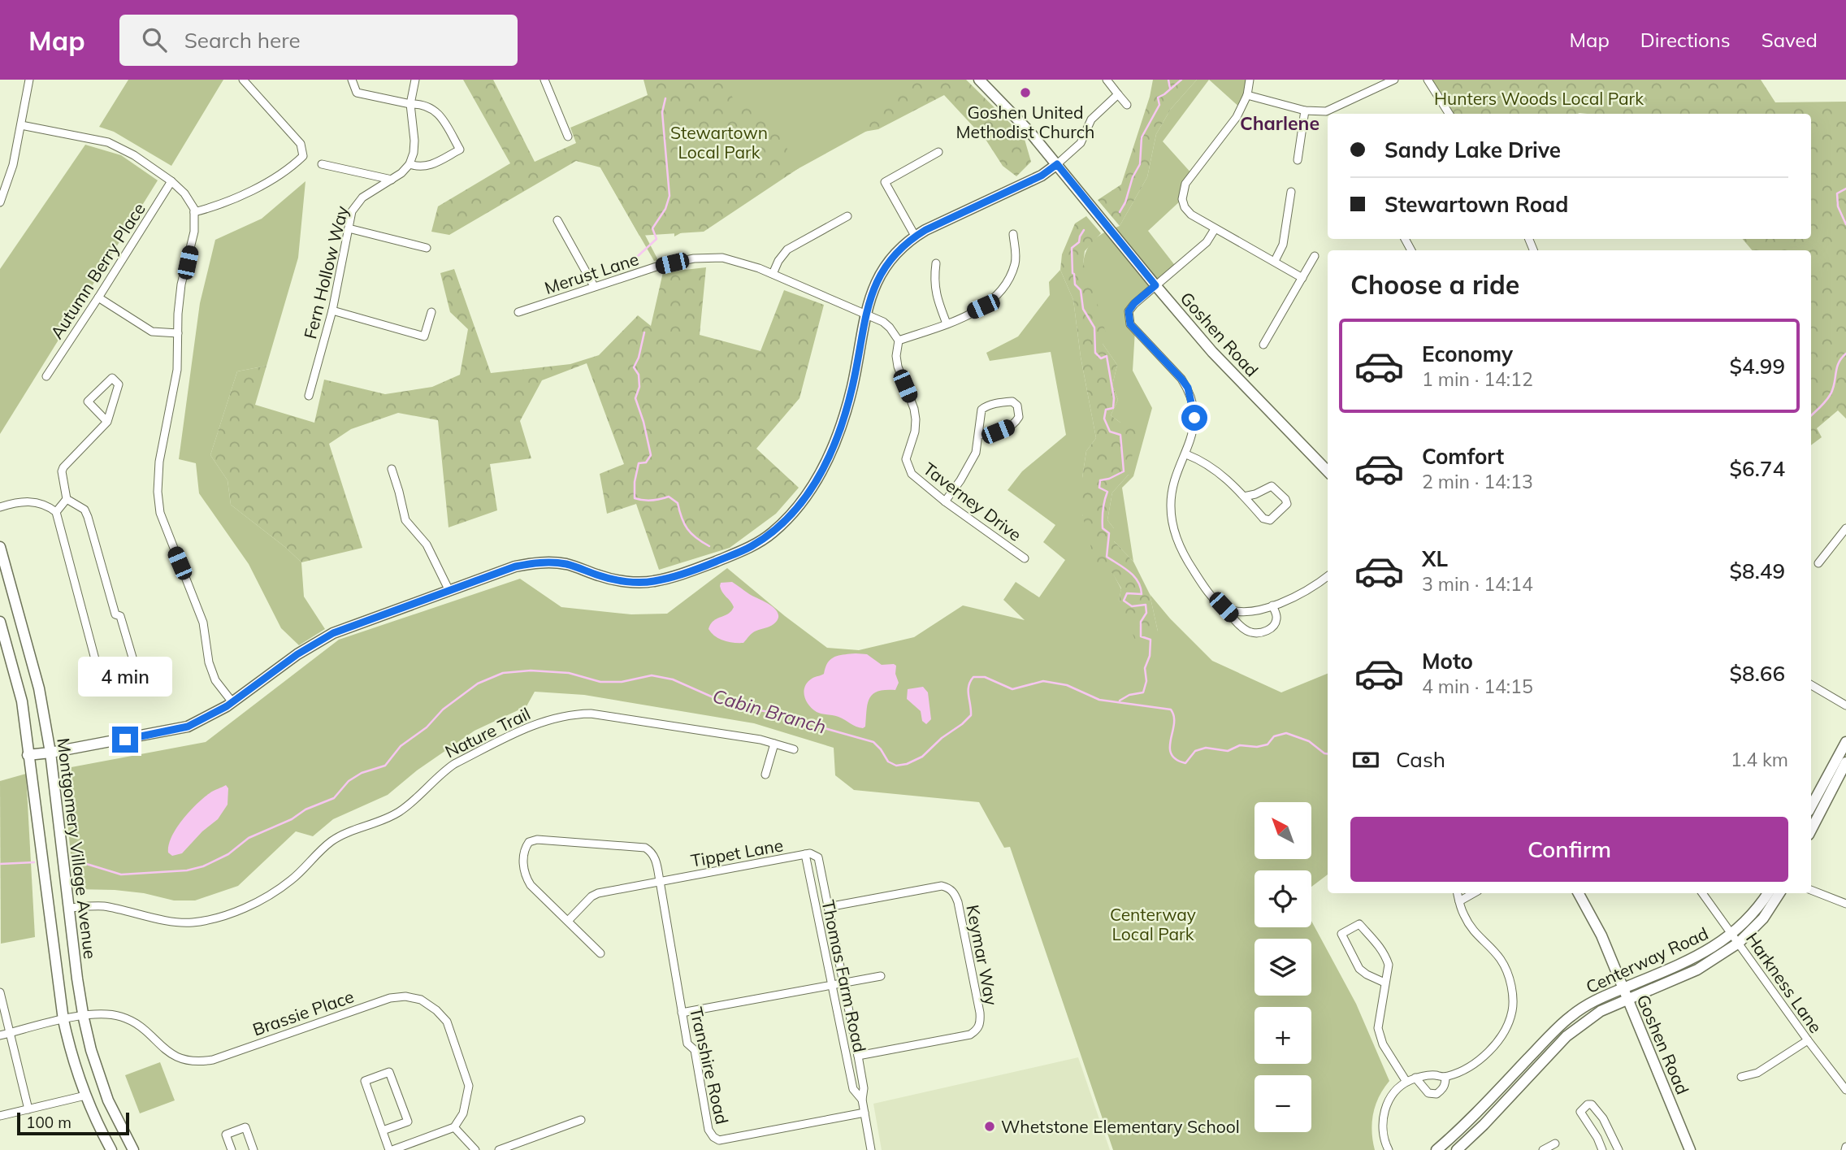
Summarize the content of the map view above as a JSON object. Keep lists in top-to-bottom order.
{
  "streets": {
    "street": [
      "Autumn Berry Place",
      "Fern Hollow Way",
      "Merust Lane",
      "Goshen Road",
      "Taverney Drive",
      "Nature Trail",
      "Montgomery Village Avenue",
      "Tippet Lane",
      "Keymar Way",
      "Centerway Road",
      "Thomas Farm Road",
      "Harkness Lane",
      "Brassie Place",
      "Transhire Road"
    ]
  },
  "crossings": [
    ["Goshen Road", "Centerway Road"],
    ["Nature Trail", "Montgomery Village Avenue"],
    ["Montgomery Village Avenue", "Brassie Place"],
    ["Tippet Lane", "Thomas Farm Road"],
    ["Tippet Lane", "Transhire Road"],
    ["Keymar Way", "Thomas Farm Road"],
    ["Centerway Road", "Harkness Lane"],
    ["Thomas Farm Road", "Transhire Road"]
  ],
  "districts": ["Charlene"],
  "water": ["Cabin Branch"],
  "parks": ["Hunters Woods Local Park", "Stewartown Local Park", "Centerway Local Park"],
  "places": ["Goshen United Methodist Church", "Whetstone Elementary School"],
  "scale_bar": "100 m",
  "north": "top left",
  "page": {
    "header": "Map",
    "search": "Search here",
    "nav": ["Map", "Directions", "Saved"],
    "banner": ["Sandy Lake Drive", "Stewartown Road"],
    "heading": "Choose a ride",
    "list": [
      {
        "name": "Economy",
        "note": "1 min · 14:12",
        "value": "$4.99"
      },
      {
        "name": "Comfort",
        "note": "2 min · 14:13",
        "value": "$6.74"
      },
      {
        "name": "XL",
        "note": "3 min · 14:14",
        "value": "$8.49"
      },
      {
        "name": "Moto",
        "note": "4 min · 14:15",
        "value": "$8.66"
      }
    ],
    "bubble": "4 min",
    "pay": ["Cash", "1.4 km"],
    "map_buttons": ["+", "−"],
    "buttons": "Confirm",
    "scale": "100 m"
  }
}
